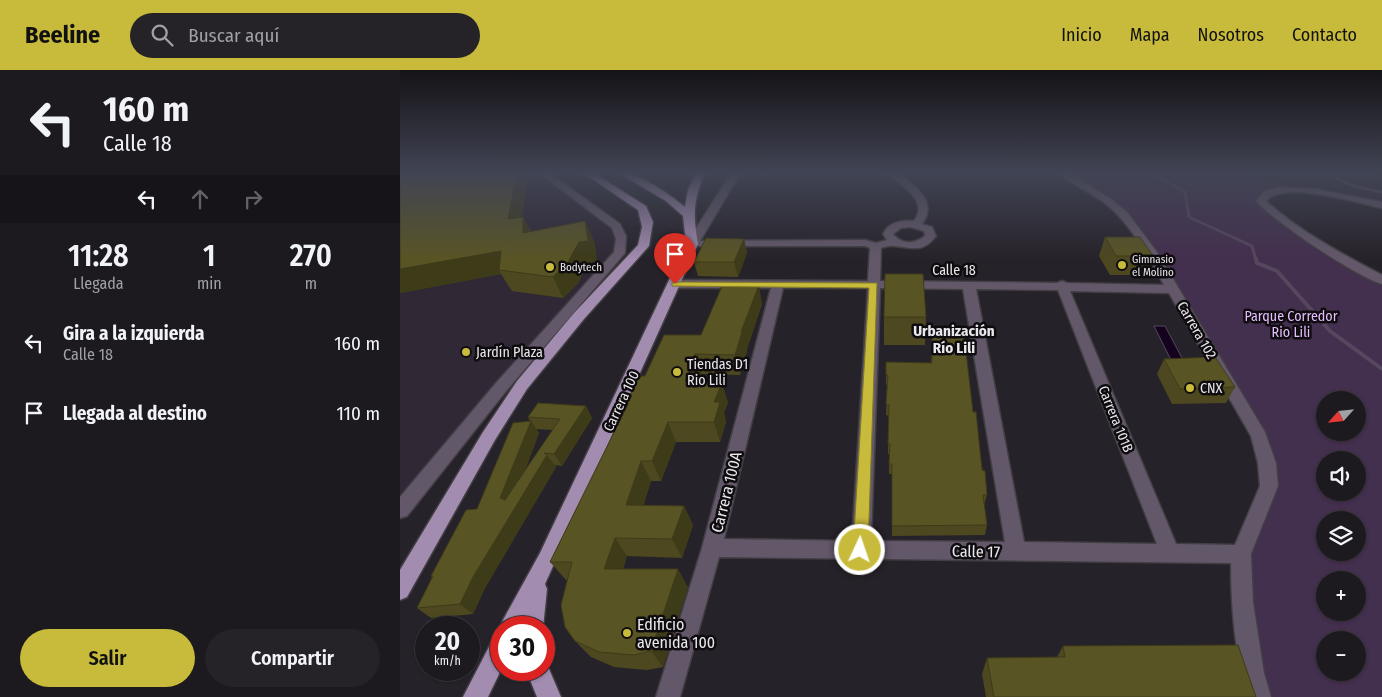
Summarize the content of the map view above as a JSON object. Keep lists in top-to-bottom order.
{
  "streets": {
    "main road": ["Carrera 100"],
    "street": [
      "Calle 18",
      "Carrera 102",
      "Carrera 101B",
      "Carrera 100A",
      "Calle 17"
    ]
  },
  "crossings": [
    ["Calle 18", "Carrera 102"],
    ["Calle 18", "Carrera 100"],
    ["Calle 18", "Carrera 101B"],
    ["Calle 18", "Carrera 100A"],
    ["Carrera 102", "Calle 17"],
    ["Carrera 101B", "Calle 17"],
    ["Carrera 100A", "Calle 17"]
  ],
  "districts": ["Urbanización Río Lili"],
  "parks": ["Parque Corredor Rio Lili"],
  "places": [
    "Gimnasio el Molino",
    "Bodytech",
    "Jardín Plaza",
    "Tiendas D1 Rio Lili",
    "CNX",
    "Edificio avenida 100"
  ],
  "north": "bottom left",
  "page": {
    "header": "Beeline",
    "search": "Buscar aquí",
    "nav": [
      "Inicio",
      "Mapa",
      "Nosotros",
      "Contacto"
    ],
    "turn": ["160 m", "Calle 18"],
    "eta": [
      "11:28",
      "Llegada",
      "1",
      "min",
      "270",
      "m"
    ],
    "list": [
      {
        "name": "Gira a la izquierda",
        "note": "Calle 18",
        "value": "160 m"
      },
      {
        "name": "Llegada al destino",
        "value": "110 m"
      }
    ],
    "map_buttons": ["+", "−"],
    "speed": "20 km/h",
    "limit": "30",
    "buttons": ["Salir", "Compartir"]
  }
}
